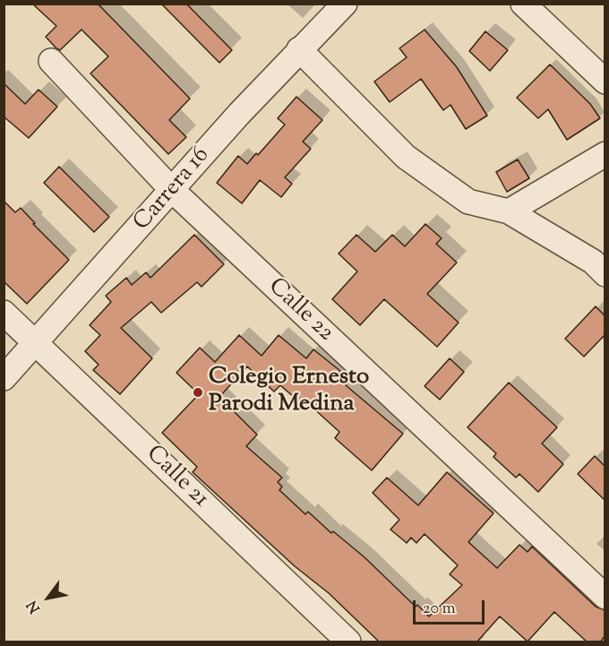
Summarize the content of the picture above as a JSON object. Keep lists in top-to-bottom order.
{
  "streets": {
    "street": ["Carrera 16", "Calle 22", "Calle 21"]
  },
  "crossings": [
    ["Carrera 16", "Calle 22"],
    ["Carrera 16", "Calle 21"]
  ],
  "places": ["Colegio Ernesto Parodi Medina"],
  "scale_bar": "20 m",
  "north": "bottom left"
}
